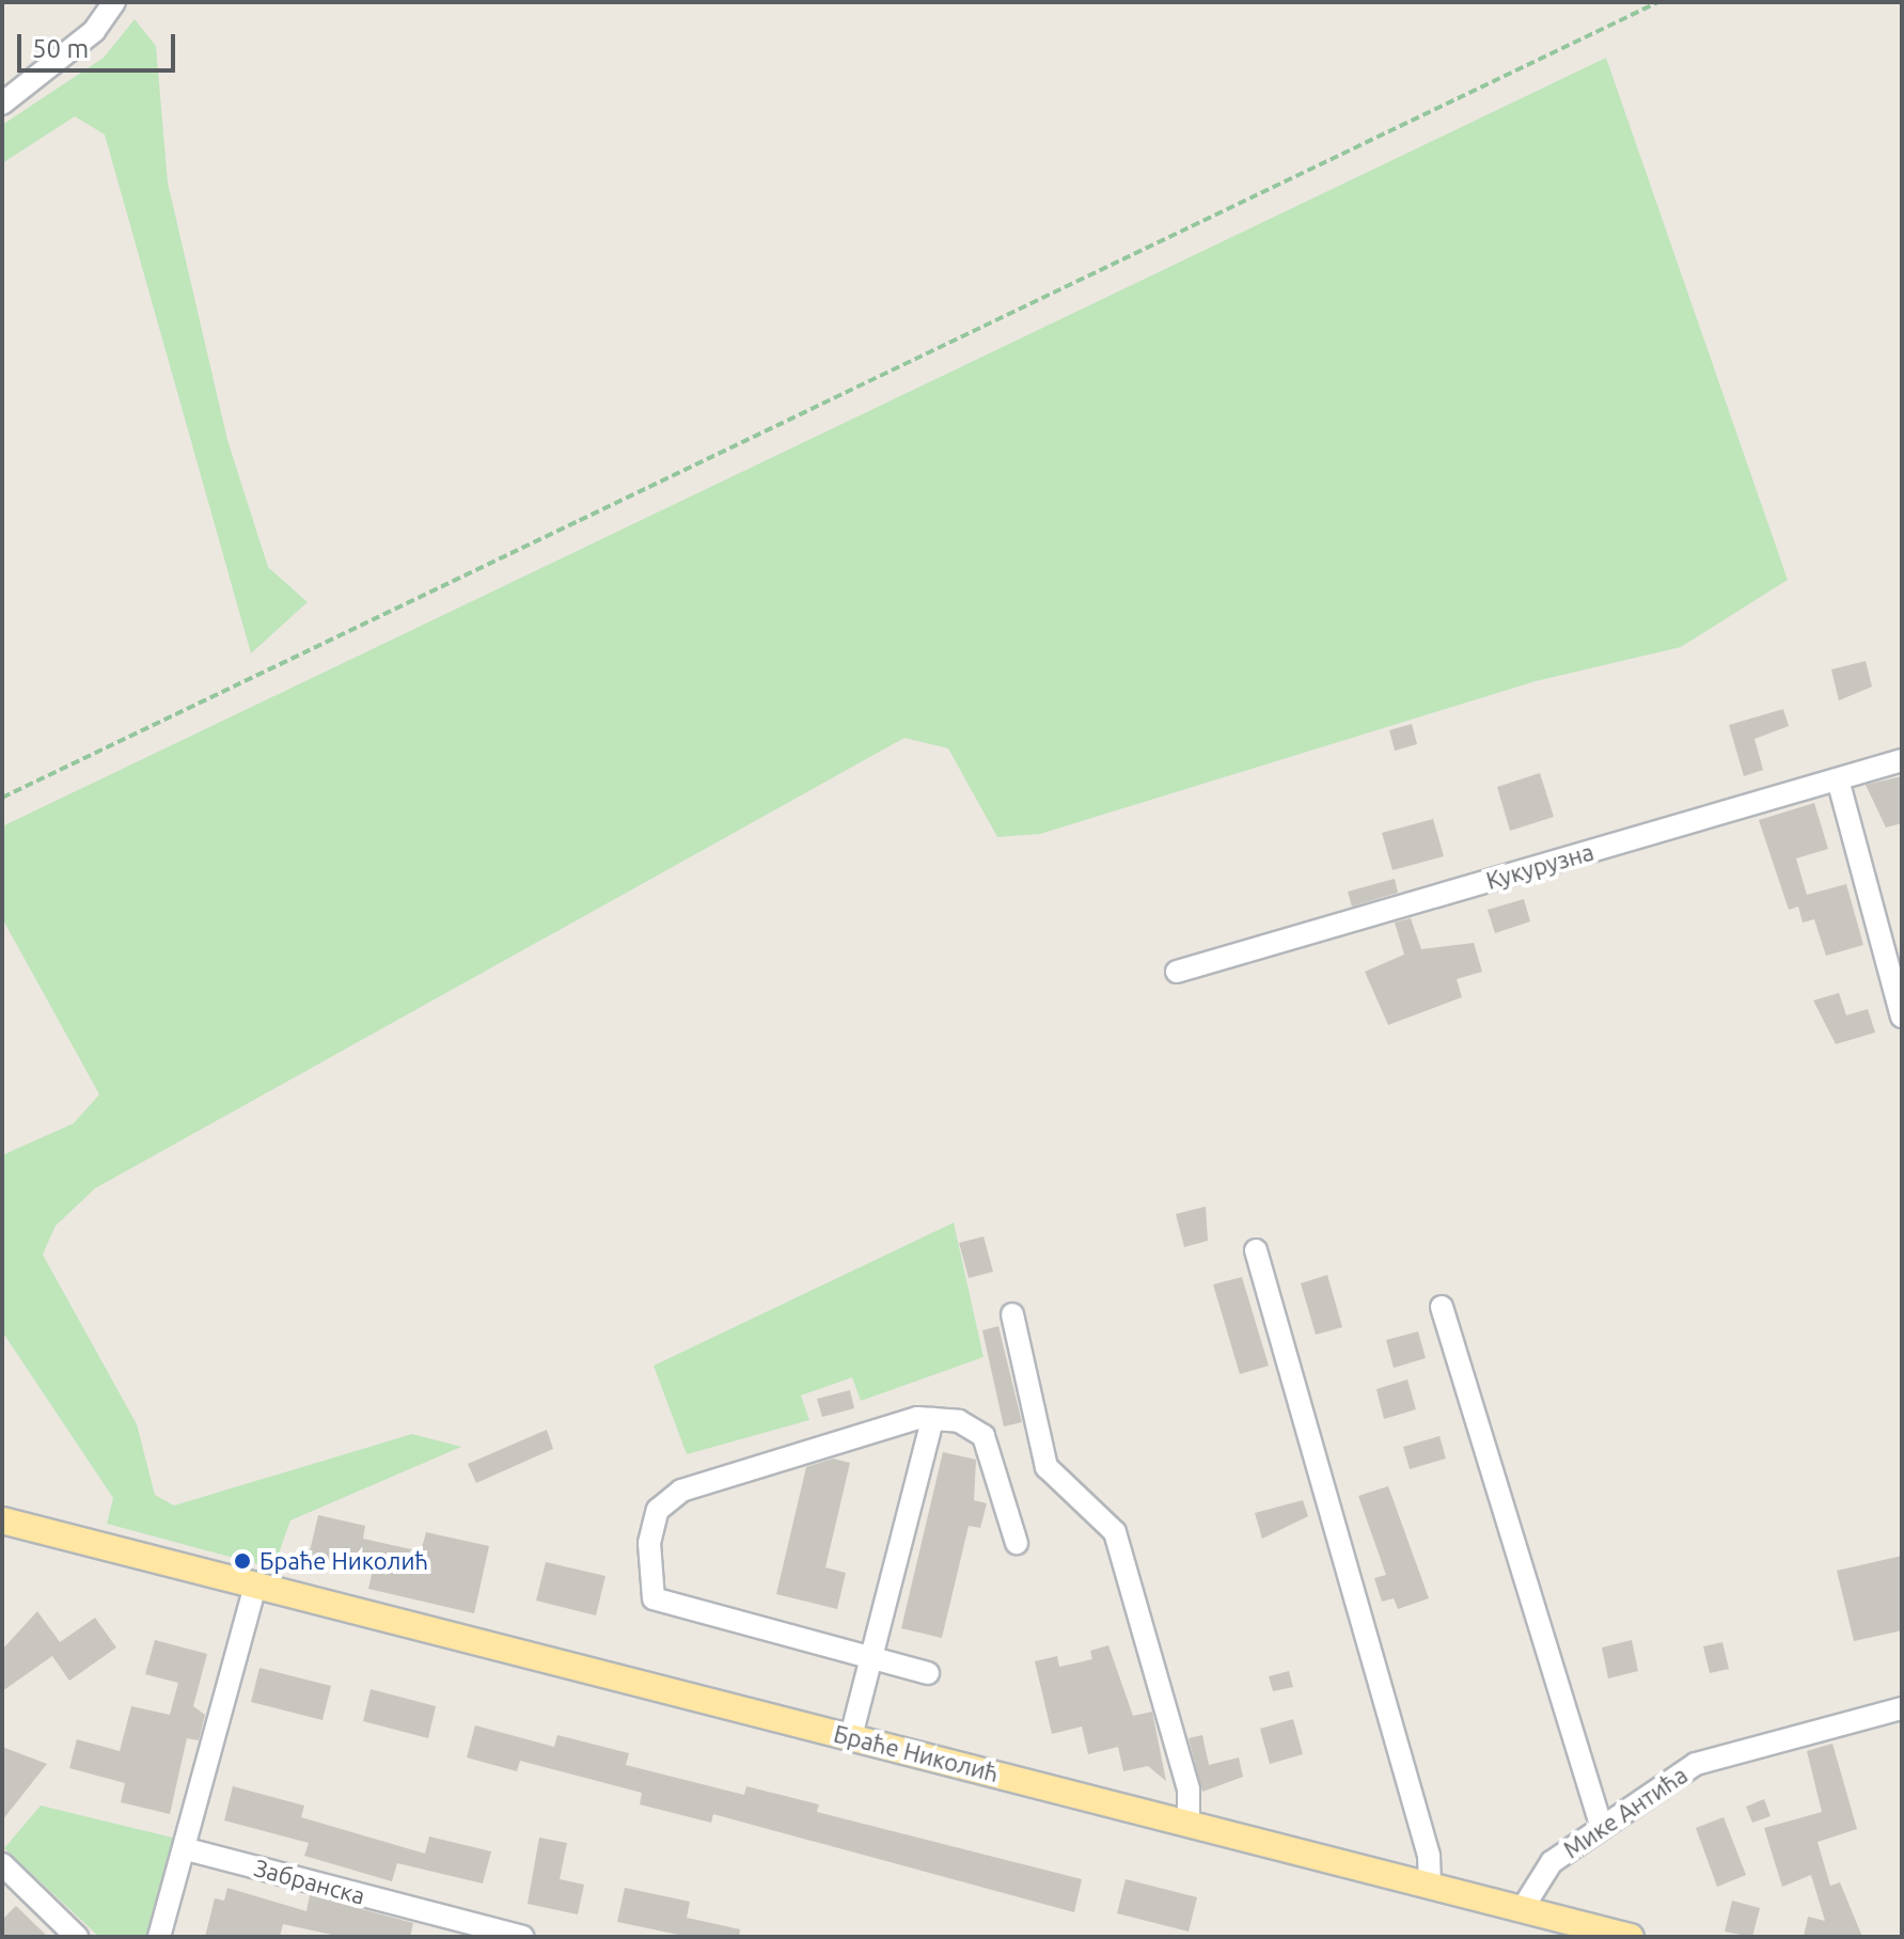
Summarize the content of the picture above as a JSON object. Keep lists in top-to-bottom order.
{
  "streets": {
    "main road": ["Браће Николић"],
    "street": ["Кукурузна", "Мике Антића", "Забранска"]
  },
  "crossings": [
    ["Браће Николић", "Мике Антића"]
  ],
  "places": ["Браће Николић"],
  "scale_bar": "50 m"
}
